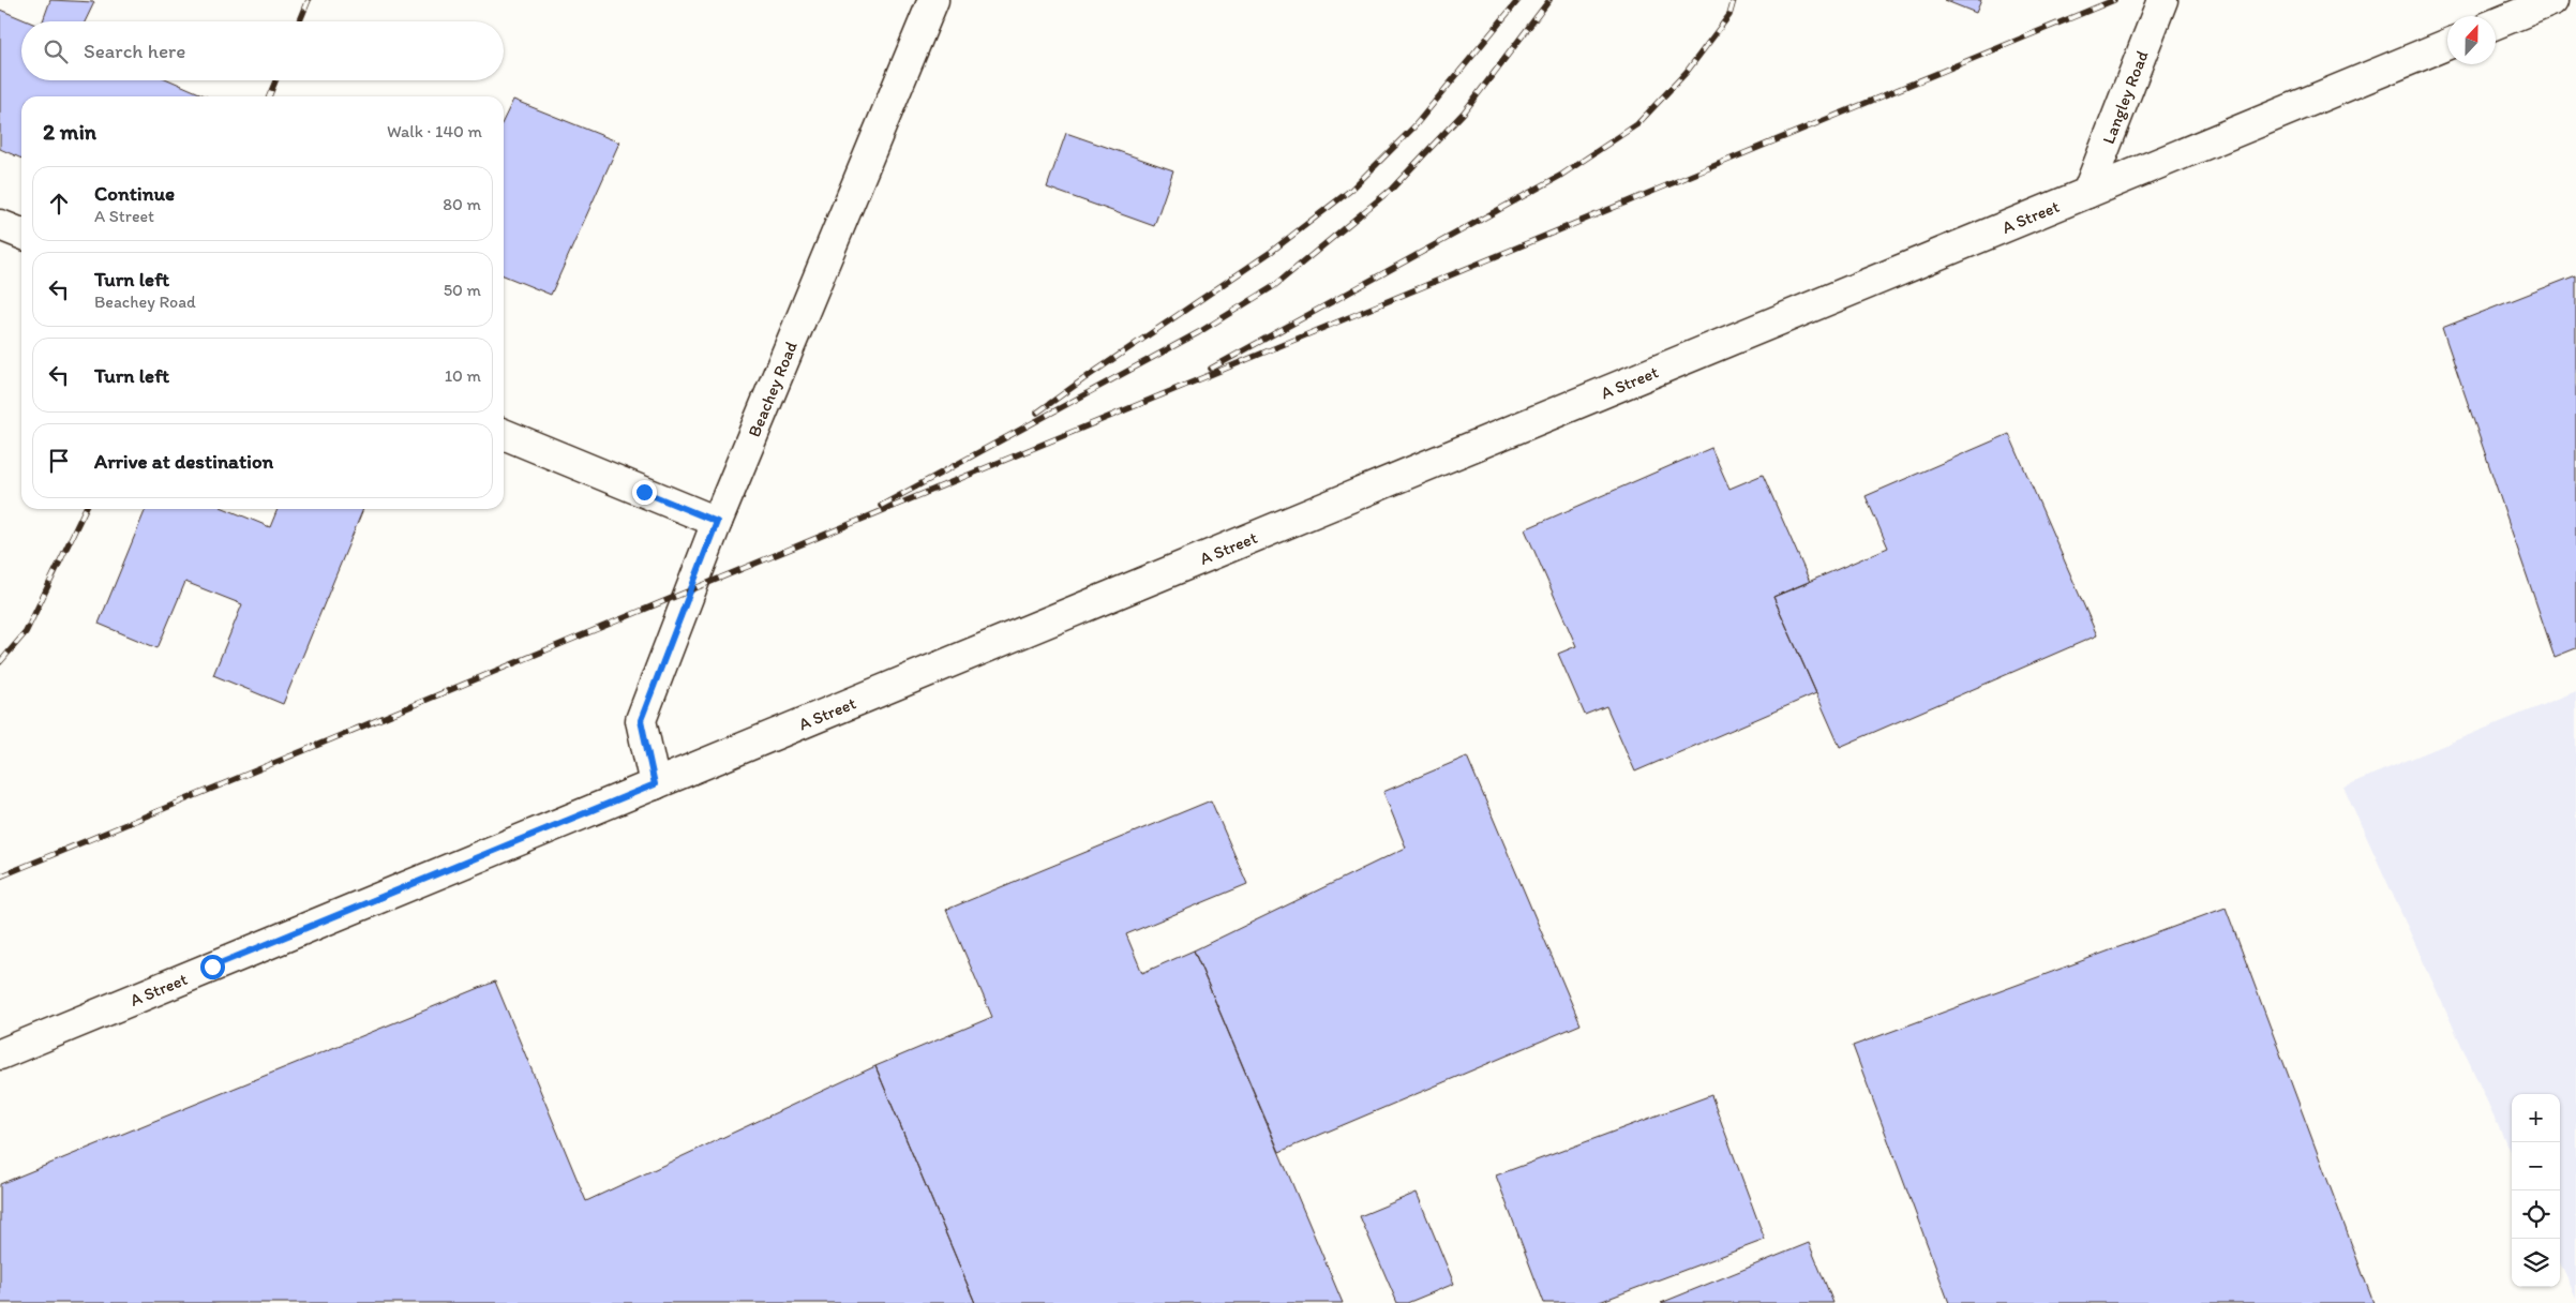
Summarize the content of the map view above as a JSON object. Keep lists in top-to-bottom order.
{
  "streets": {
    "street": ["Langley Road", "A Street", "Beachey Road"]
  },
  "crossings": [
    ["Langley Road", "A Street"],
    ["A Street", "Beachey Road"]
  ],
  "north": "top",
  "page": {
    "search": "Search here",
    "heading": ["2 min", "Walk · 140 m"],
    "list": [
      ["Continue", "A Street", "80 m"],
      ["Turn left", "Beachey Road", "50 m"],
      ["Turn left", "10 m"],
      "Arrive at destination"
    ],
    "map_buttons": ["+", "−"]
  }
}
